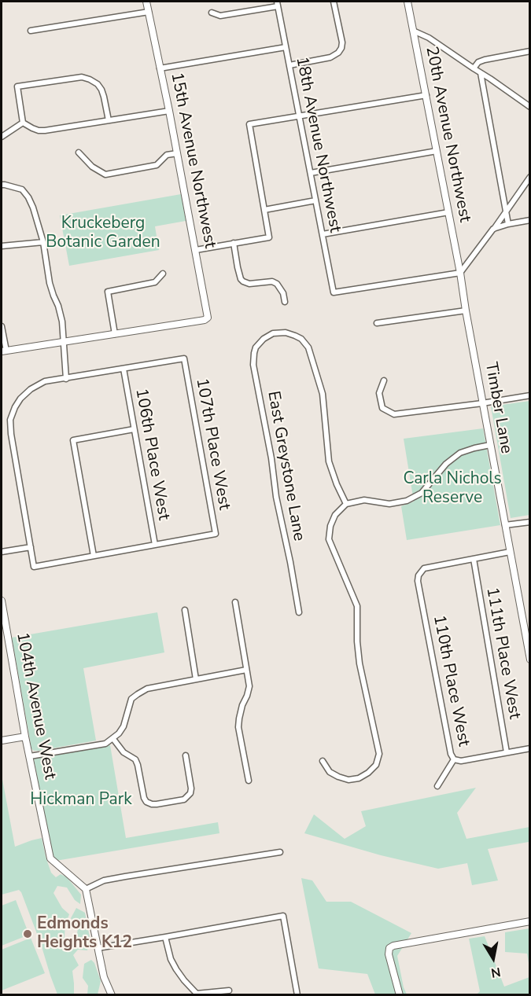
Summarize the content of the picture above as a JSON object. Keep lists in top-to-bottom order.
{
  "streets": {
    "street": [
      "20th Avenue Northwest",
      "18th Avenue Northwest",
      "15th Avenue Northwest",
      "Timber Lane",
      "107th Place West",
      "106th Place West",
      "East Greystone Lane",
      "111th Place West",
      "110th Place West",
      "104th Avenue West"
    ]
  },
  "crossings": [
    ["20th Avenue Northwest", "18th Avenue Northwest"],
    ["20th Avenue Northwest", "Timber Lane"],
    ["18th Avenue Northwest", "Timber Lane"],
    ["107th Place West", "106th Place West"],
    ["111th Place West", "110th Place West"]
  ],
  "parks": ["Kruckeberg Botanic Garden", "Carla Nichols Reserve", "Hickman Park"],
  "places": ["Edmonds Heights K12"],
  "north": "bottom"
}
